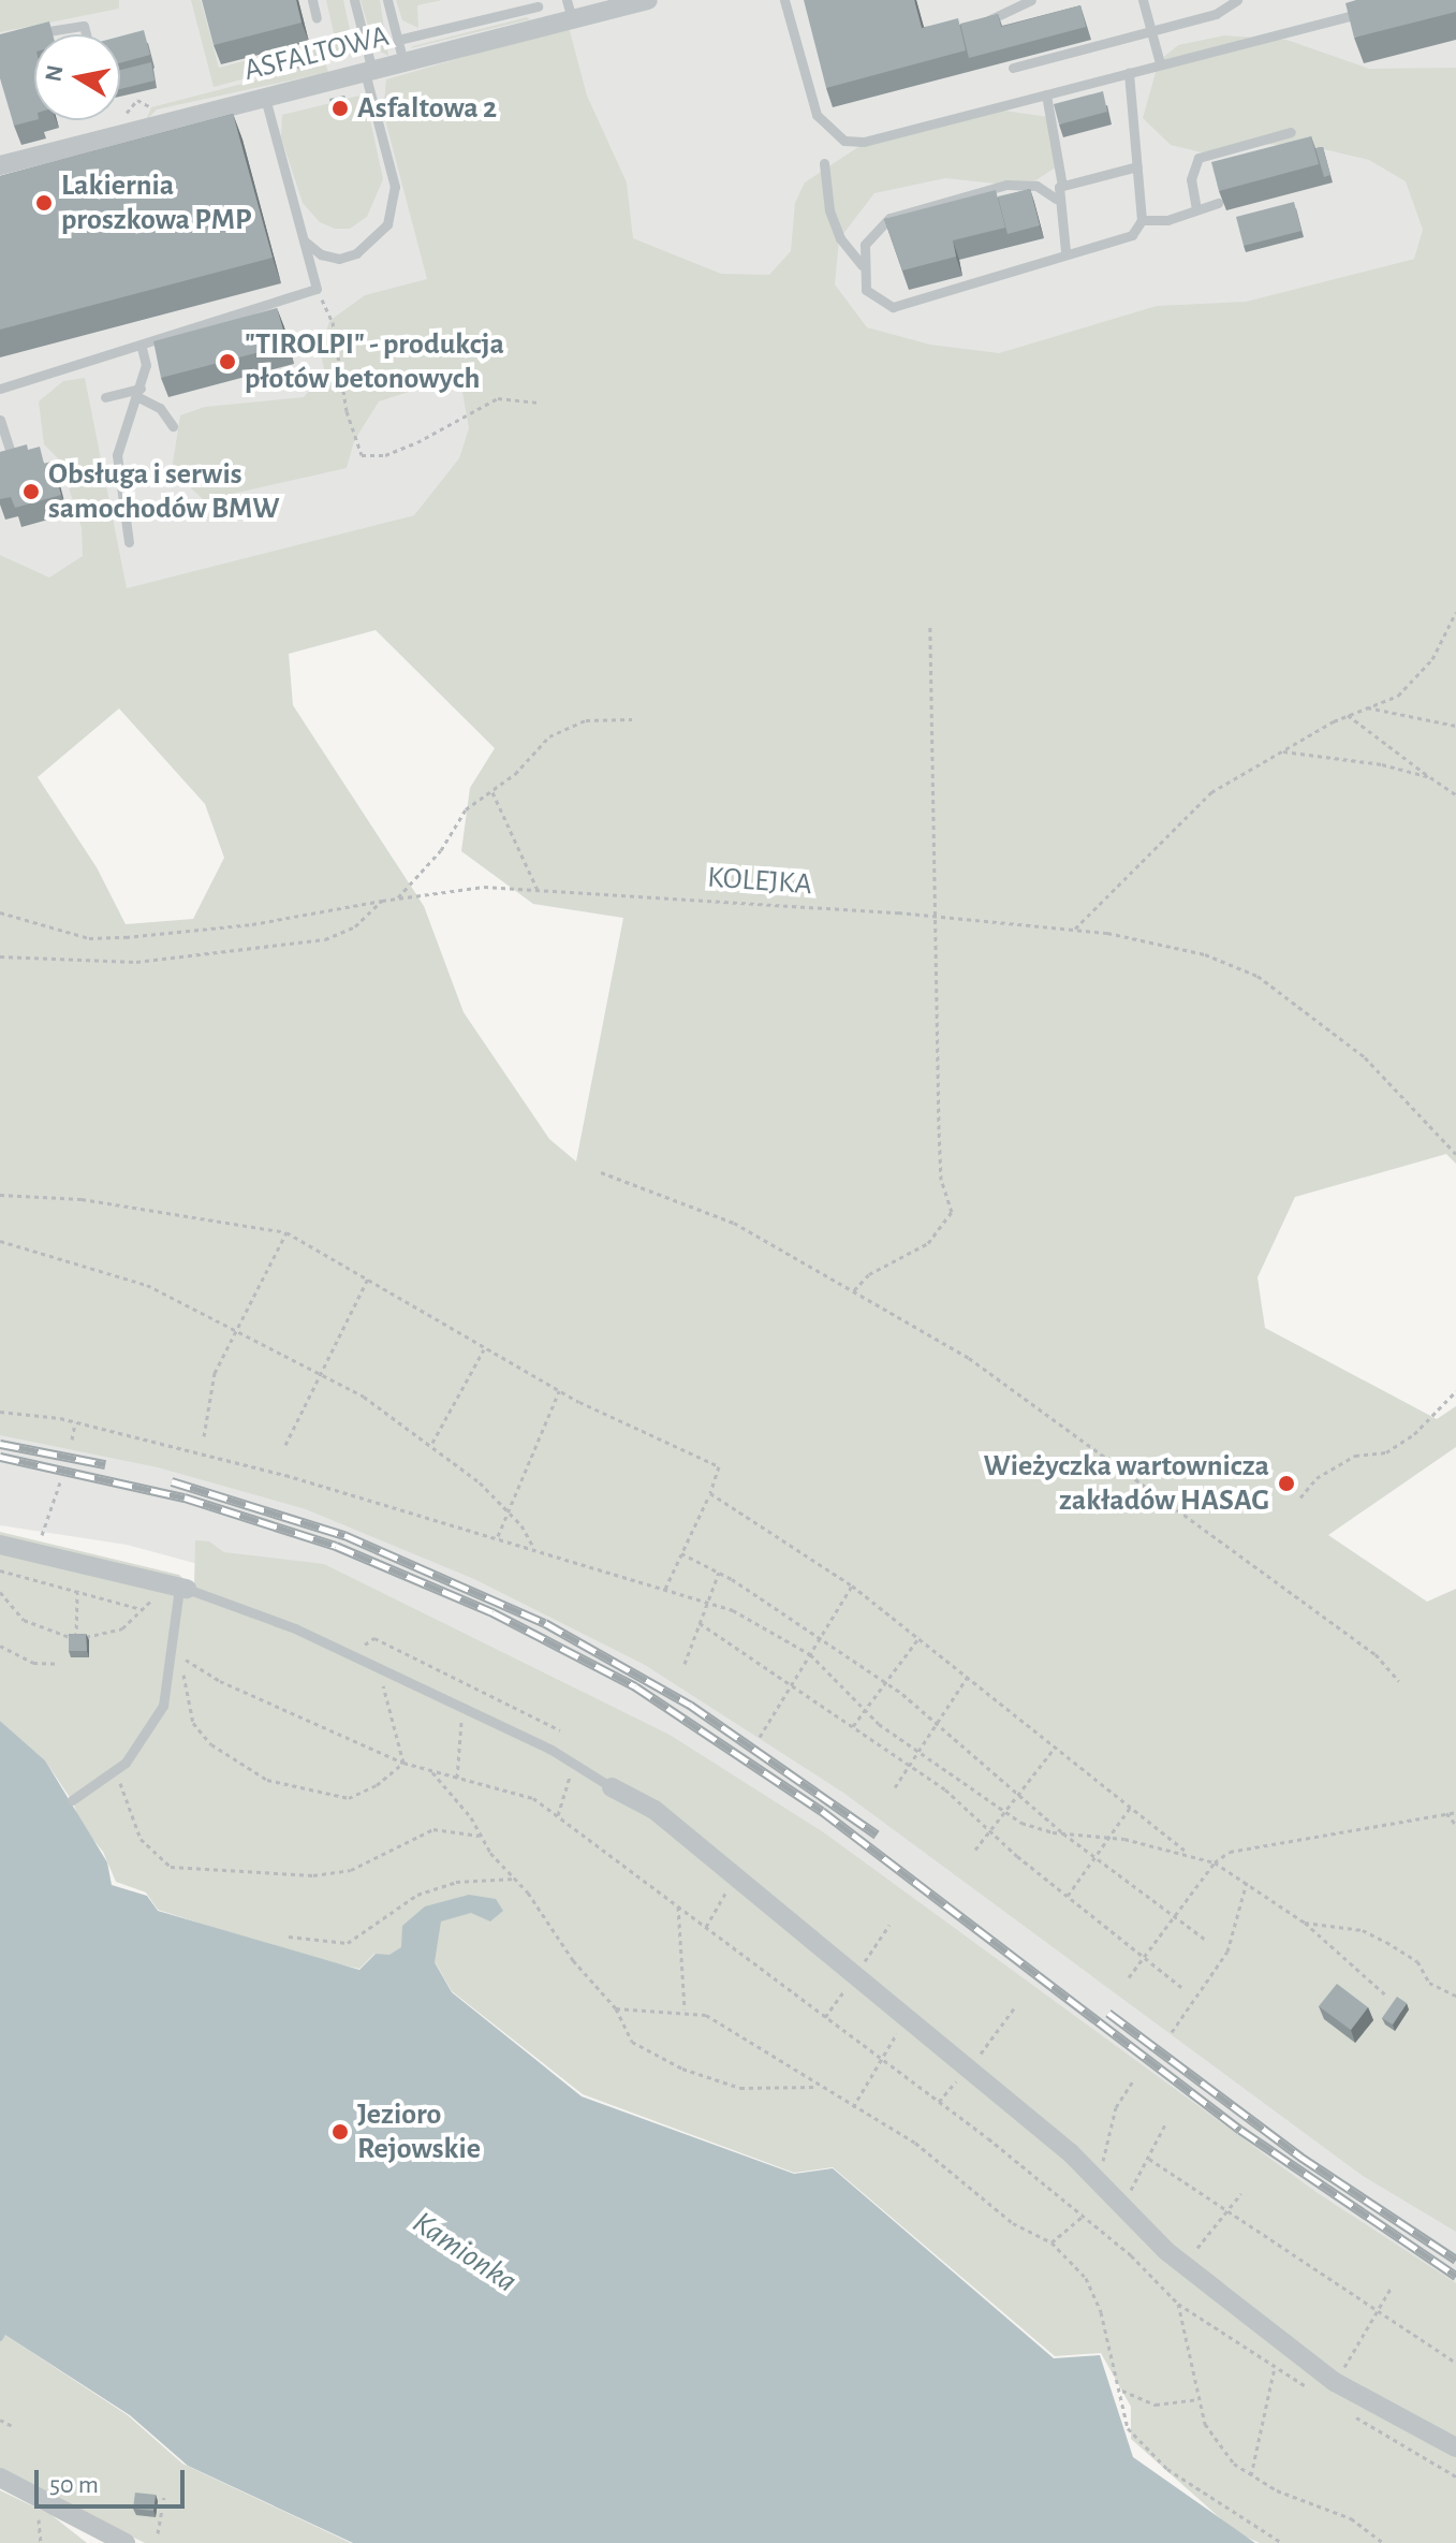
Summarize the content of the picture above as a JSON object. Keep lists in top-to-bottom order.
{
  "streets": {
    "street": ["ASFALTOWA"],
    "path": ["KOLEJKA"]
  },
  "water": ["Kamionka"],
  "places": [
    "Asfaltowa 2",
    "Lakiernia proszkowa PMP",
    "\"TIROLPI\" - produkcja płotów betonowych",
    "Obsługa i serwis samochodów BMW",
    "Wieżyczka wartownicza zakładów HASAG",
    "Jezioro Rejowskie"
  ],
  "scale_bar": "50 m",
  "north": "left"
}
